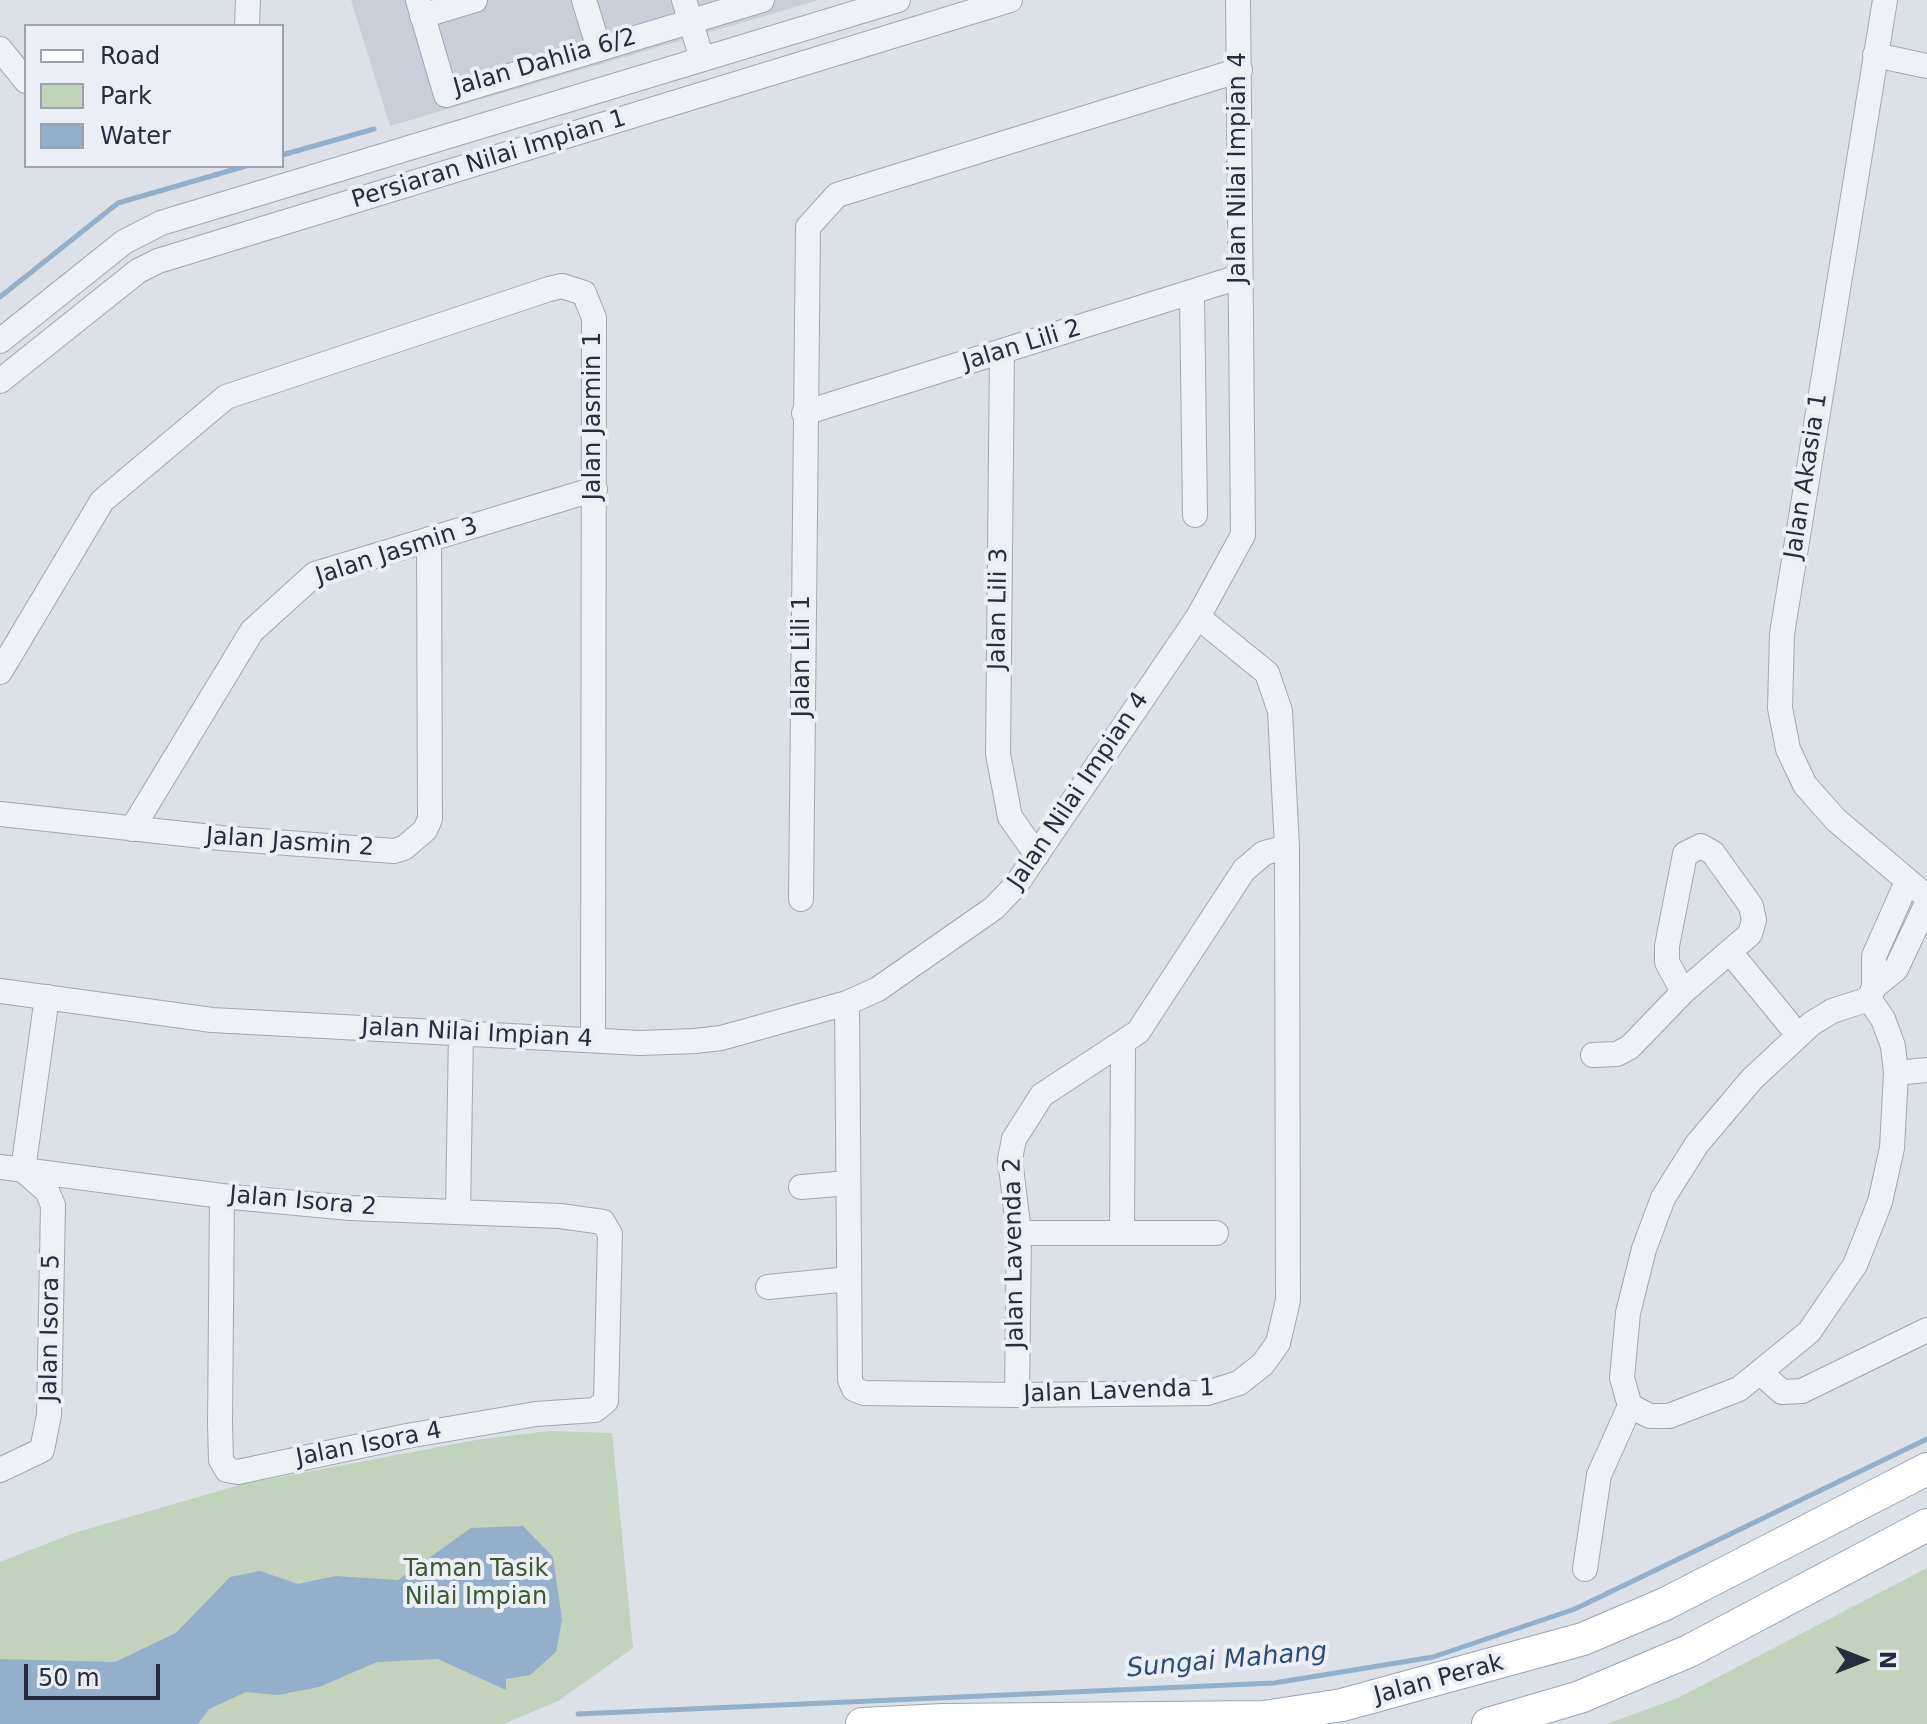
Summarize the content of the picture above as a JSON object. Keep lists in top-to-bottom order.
{
  "streets": {
    "main road": ["Jalan Perak"],
    "street": [
      "Jalan Dahlia 6/2",
      "Persiaran Nilai Impian 1",
      "Jalan Nilai Impian 4",
      "Jalan Lili 2",
      "Jalan Jasmin 1",
      "Jalan Akasia 1",
      "Jalan Jasmin 3",
      "Jalan Lili 3",
      "Jalan Lili 1",
      "Jalan Jasmin 2",
      "Jalan Isora 2",
      "Jalan Lavenda 2",
      "Jalan Isora 5",
      "Jalan Lavenda 1",
      "Jalan Isora 4"
    ]
  },
  "crossings": [
    ["Jalan Nilai Impian 4", "Jalan Lili 2"],
    ["Jalan Nilai Impian 4", "Jalan Jasmin 1"],
    ["Jalan Nilai Impian 4", "Jalan Lili 3"],
    ["Jalan Nilai Impian 4", "Jalan Lili 1"],
    ["Jalan Nilai Impian 4", "Jalan Lavenda 1"],
    ["Jalan Lili 2", "Jalan Lili 3"],
    ["Jalan Lili 2", "Jalan Lili 1"],
    ["Jalan Jasmin 1", "Jalan Jasmin 3"],
    ["Jalan Jasmin 3", "Jalan Jasmin 2"],
    ["Jalan Isora 2", "Jalan Isora 5"],
    ["Jalan Isora 2", "Jalan Isora 4"],
    ["Jalan Lavenda 2", "Jalan Lavenda 1"]
  ],
  "water": ["Sungai Mahang"],
  "parks": ["Taman Tasik Nilai Impian"],
  "legend": ["Road", "Park", "Water"],
  "scale_bar": "50 m",
  "north": "right"
}
